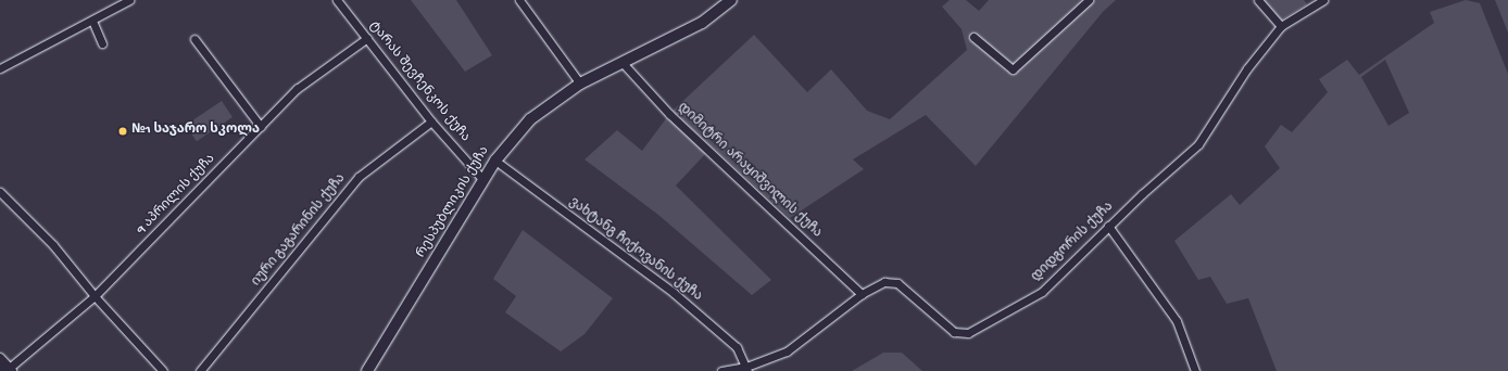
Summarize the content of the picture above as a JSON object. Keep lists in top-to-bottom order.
{
  "streets": {
    "main road": ["რესპუბლიკის ქუჩა"],
    "street": [
      "ტარას შევჩენკოს ქუჩა",
      "დიმიტრი არაყიშვილის ქუჩა",
      "9 აპრილის ქუჩა",
      "იური გაგარინის ქუჩა",
      "დიდგორის ქუჩა",
      "ვახტანგ ჩიქოვანის ქუჩა"
    ]
  },
  "crossings": [
    ["ტარას შევჩენკოს ქუჩა", "9 აპრილის ქუჩა"],
    ["ტარას შევჩენკოს ქუჩა", "რესპუბლიკის ქუჩა"],
    ["ტარას შევჩენკოს ქუჩა", "იური გაგარინის ქუჩა"],
    ["დიმიტრი არაყიშვილის ქუჩა", "რესპუბლიკის ქუჩა"],
    ["დიმიტრი არაყიშვილის ქუჩა", "დიდგორის ქუჩა"],
    ["რესპუბლიკის ქუჩა", "ვახტანგ ჩიქოვანის ქუჩა"],
    ["დიდგორის ქუჩა", "ვახტანგ ჩიქოვანის ქუჩა"]
  ],
  "places": ["№1 საჯარო სკოლა"]
}
